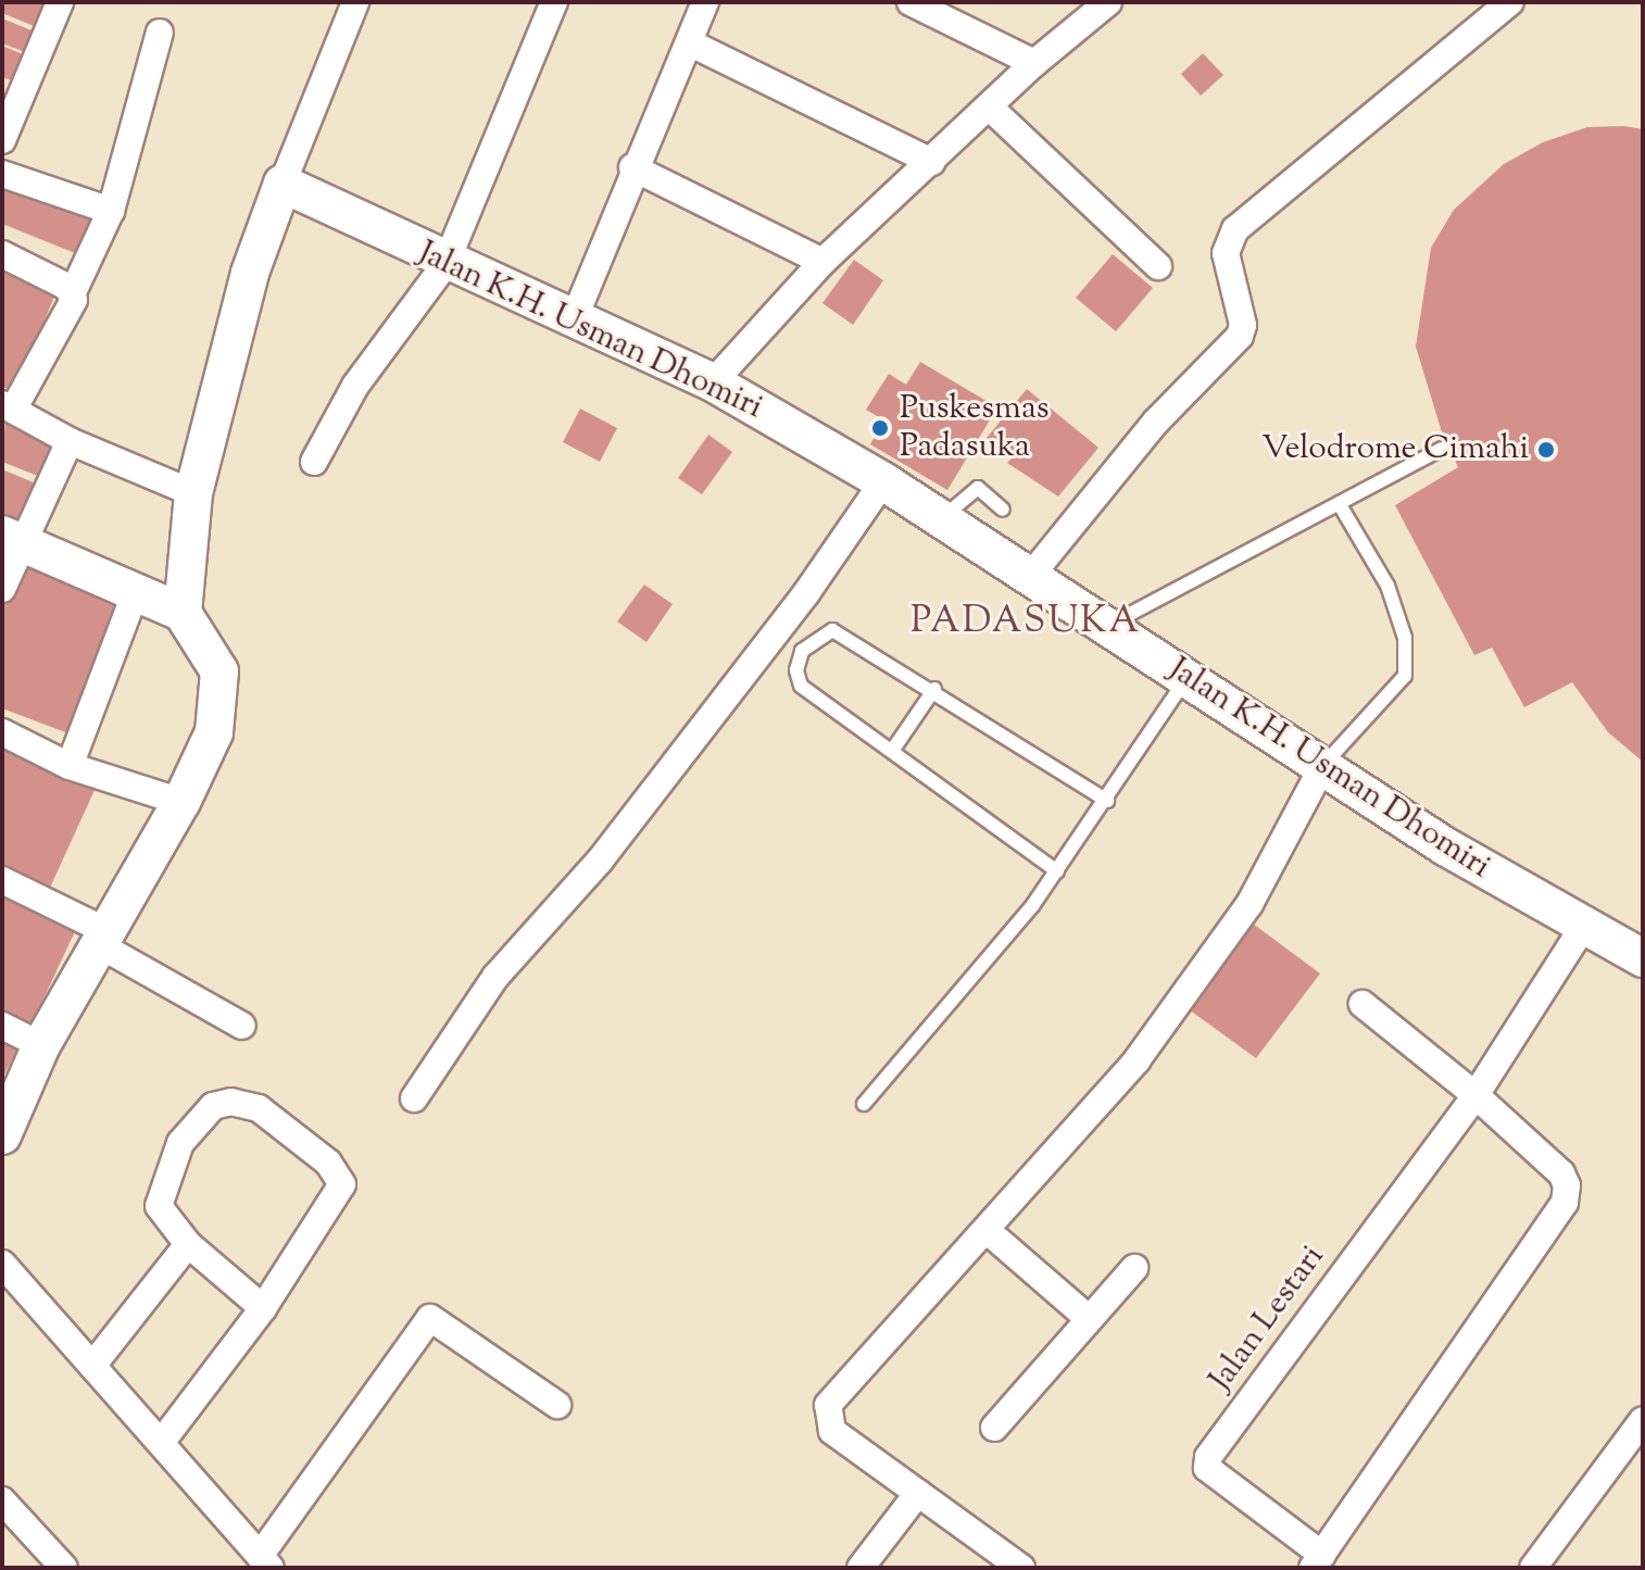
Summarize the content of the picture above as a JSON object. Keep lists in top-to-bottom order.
{
  "streets": {
    "main road": ["Jalan K.H. Usman Dhomiri"],
    "street": ["Jalan Lestari"]
  },
  "districts": ["PADASUKA"],
  "places": ["Puskesmas Padasuka", "Velodrome Cimahi"]
}
